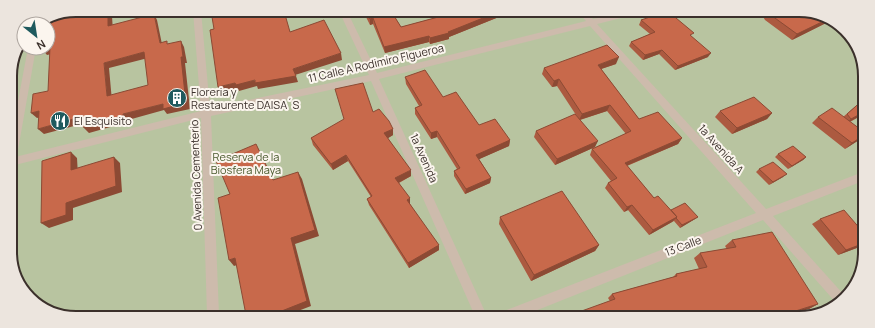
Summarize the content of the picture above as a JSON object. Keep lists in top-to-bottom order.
{
  "streets": {
    "street": [
      "11 Calle A Rodimiro FIgueroa",
      "1a Avenida A",
      "1a Avenida",
      "0 Avenida Cementerio",
      "13 Calle"
    ]
  },
  "crossings": [
    ["11 Calle A Rodimiro FIgueroa", "1a Avenida A"],
    ["11 Calle A Rodimiro FIgueroa", "1a Avenida"],
    ["11 Calle A Rodimiro FIgueroa", "0 Avenida Cementerio"],
    ["1a Avenida A", "13 Calle"]
  ],
  "parks": ["Reserva de la Biosfera Maya"],
  "places": {
    "building": ["Floreria y Restaurente DAISA´S"],
    "restaurant": ["El Esquisito"]
  },
  "north": "bottom right"
}
